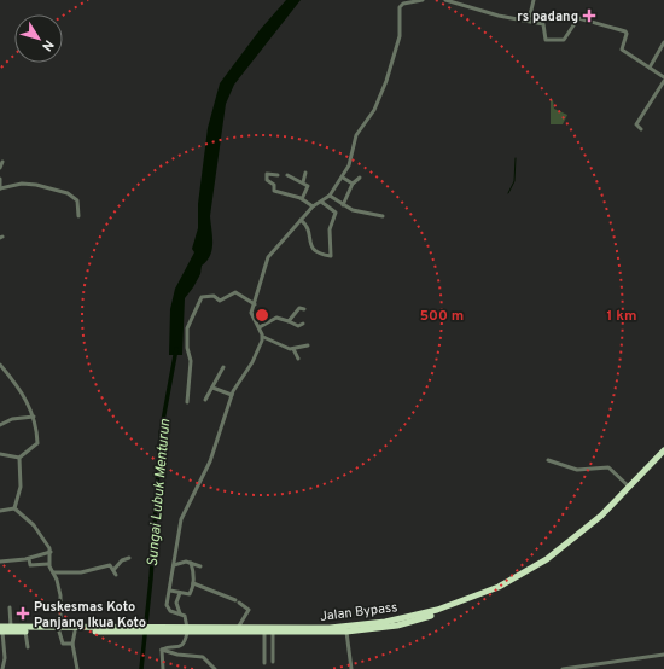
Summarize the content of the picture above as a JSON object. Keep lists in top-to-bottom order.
{
  "streets": {
    "highway": ["Jalan Bypass"]
  },
  "water": ["Sungai Lubuk Menturun"],
  "places": {
    "health": ["rs padang", "Puskesmas Koto Panjang Ikua Koto"]
  },
  "north": "bottom right",
  "rings": ["500 m", "1 km"]
}
